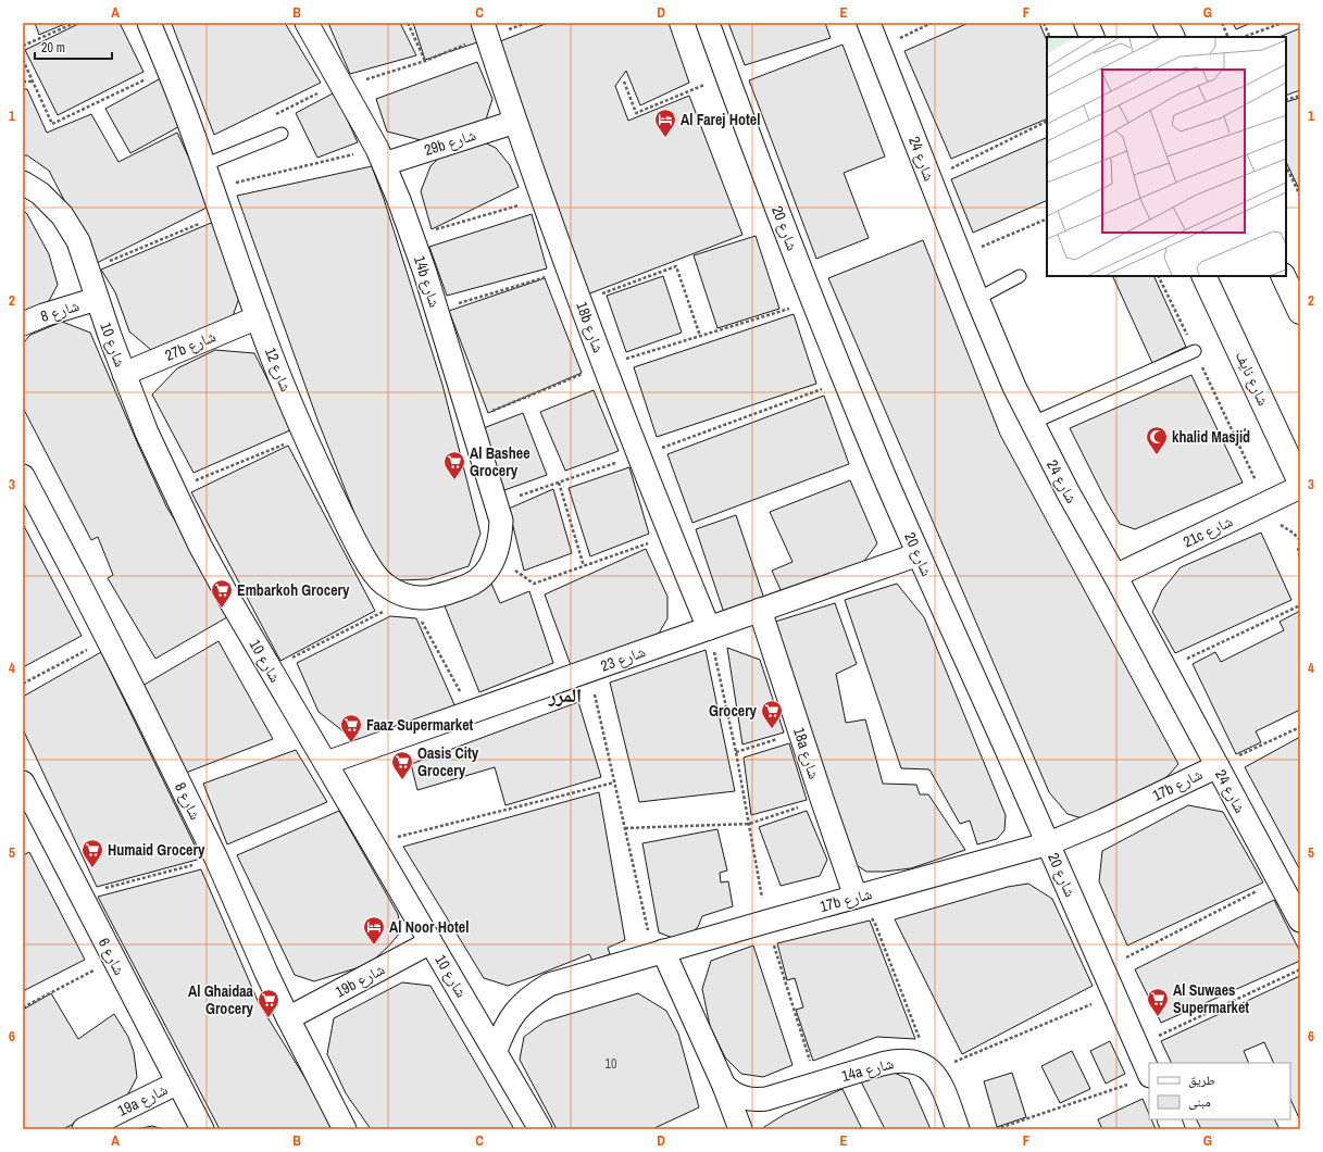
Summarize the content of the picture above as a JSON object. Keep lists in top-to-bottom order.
{
  "streets": {
    "main road": ["شارع نايف"],
    "street": [
      "29b شارع",
      "شارع 24",
      "شارع 20",
      "14b شارع",
      "شارع 8",
      "18b شارع",
      "شارع 10",
      "27b شارع",
      "شارع 12",
      "21c شارع",
      "شارع 23",
      "18a شارع",
      "17b شارع",
      "شارع 6",
      "19b شارع",
      "14a شارع",
      "19a شارع"
    ]
  },
  "crossings": [
    ["29b شارع", "14b شارع"],
    ["29b شارع", "18b شارع"],
    ["شارع 24", "21c شارع"],
    ["شارع 24", "17b شارع"],
    ["شارع 20", "شارع 23"],
    ["شارع 20", "17b شارع"],
    ["14b شارع", "شارع 12"],
    ["شارع 8", "شارع 10"],
    ["شارع 8", "19b شارع"],
    ["18b شارع", "شارع 23"],
    ["شارع 10", "27b شارع"],
    ["شارع 10", "شارع 23"],
    ["شارع 10", "17b شارع"],
    ["شارع 10", "19b شارع"],
    ["27b شارع", "شارع 12"],
    ["شارع 23", "18a شارع"],
    ["18a شارع", "17b شارع"],
    ["شارع 6", "19a شارع"]
  ],
  "districts": ["المرر"],
  "places": {
    "hotel": ["Al Farej Hotel", "Al Noor Hotel"],
    "mosque": ["khalid Masjid"],
    "supermarket": [
      "Al Bashee Grocery",
      "Embarkoh Grocery",
      "Grocery",
      "Faaz Supermarket",
      "Oasis City Grocery",
      "Humaid Grocery",
      "Al Suwaes Supermarket",
      "Al Ghaidaa Grocery"
    ]
  },
  "house_numbers": ["10"],
  "legend": ["طريق", "مبنى"],
  "scale_bar": "20 m",
  "grid": {
    "columns": [
      "A",
      "B",
      "C",
      "D",
      "E",
      "F",
      "G"
    ],
    "rows": [
      "1",
      "2",
      "3",
      "4",
      "5",
      "6"
    ]
  }
}
